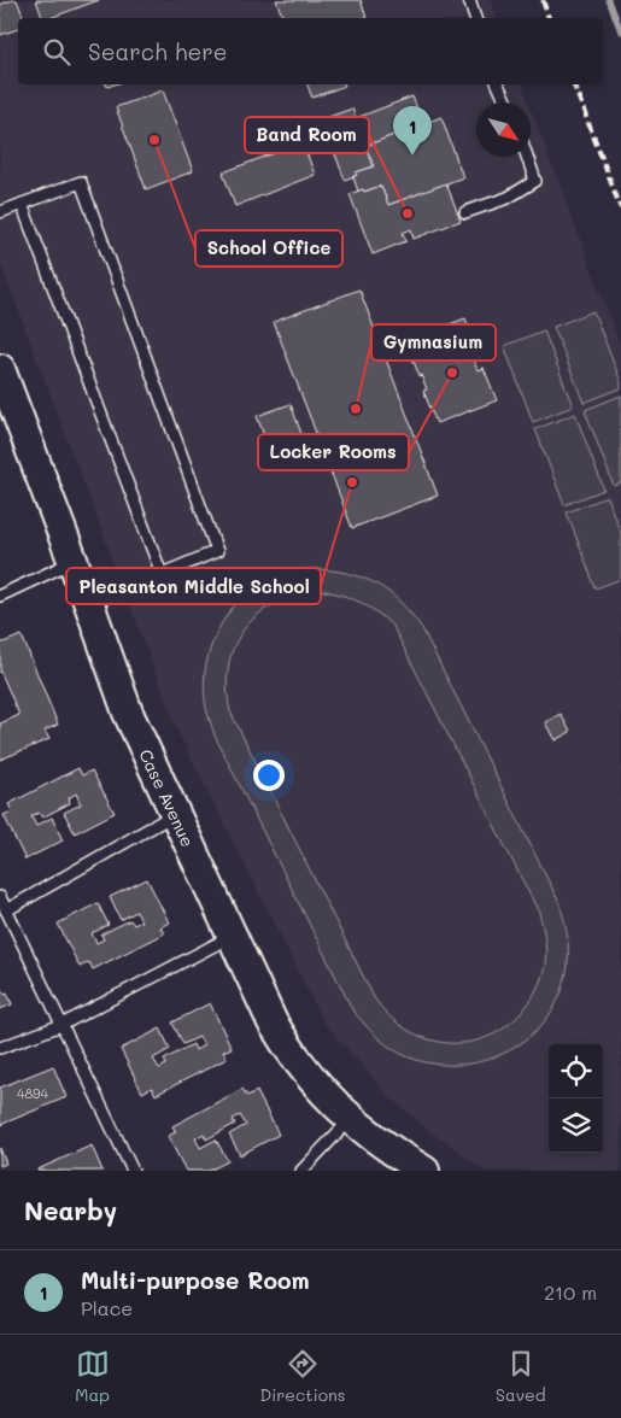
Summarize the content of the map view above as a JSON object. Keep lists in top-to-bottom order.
{
  "streets": {
    "street": ["Case Avenue"]
  },
  "places": [
    "School Office",
    "Band Room",
    "Locker Rooms",
    "Gymnasium",
    "Pleasanton Middle School"
  ],
  "house_numbers": ["4894"],
  "north": "bottom right",
  "page": {
    "search": "Search here",
    "pins": "1",
    "heading": "Nearby",
    "list": [
      {
        "mark": "1",
        "name": "Multi-purpose Room",
        "note": "Place",
        "value": "210 m"
      }
    ],
    "nav": ["Map", "Directions", "Saved"]
  }
}
